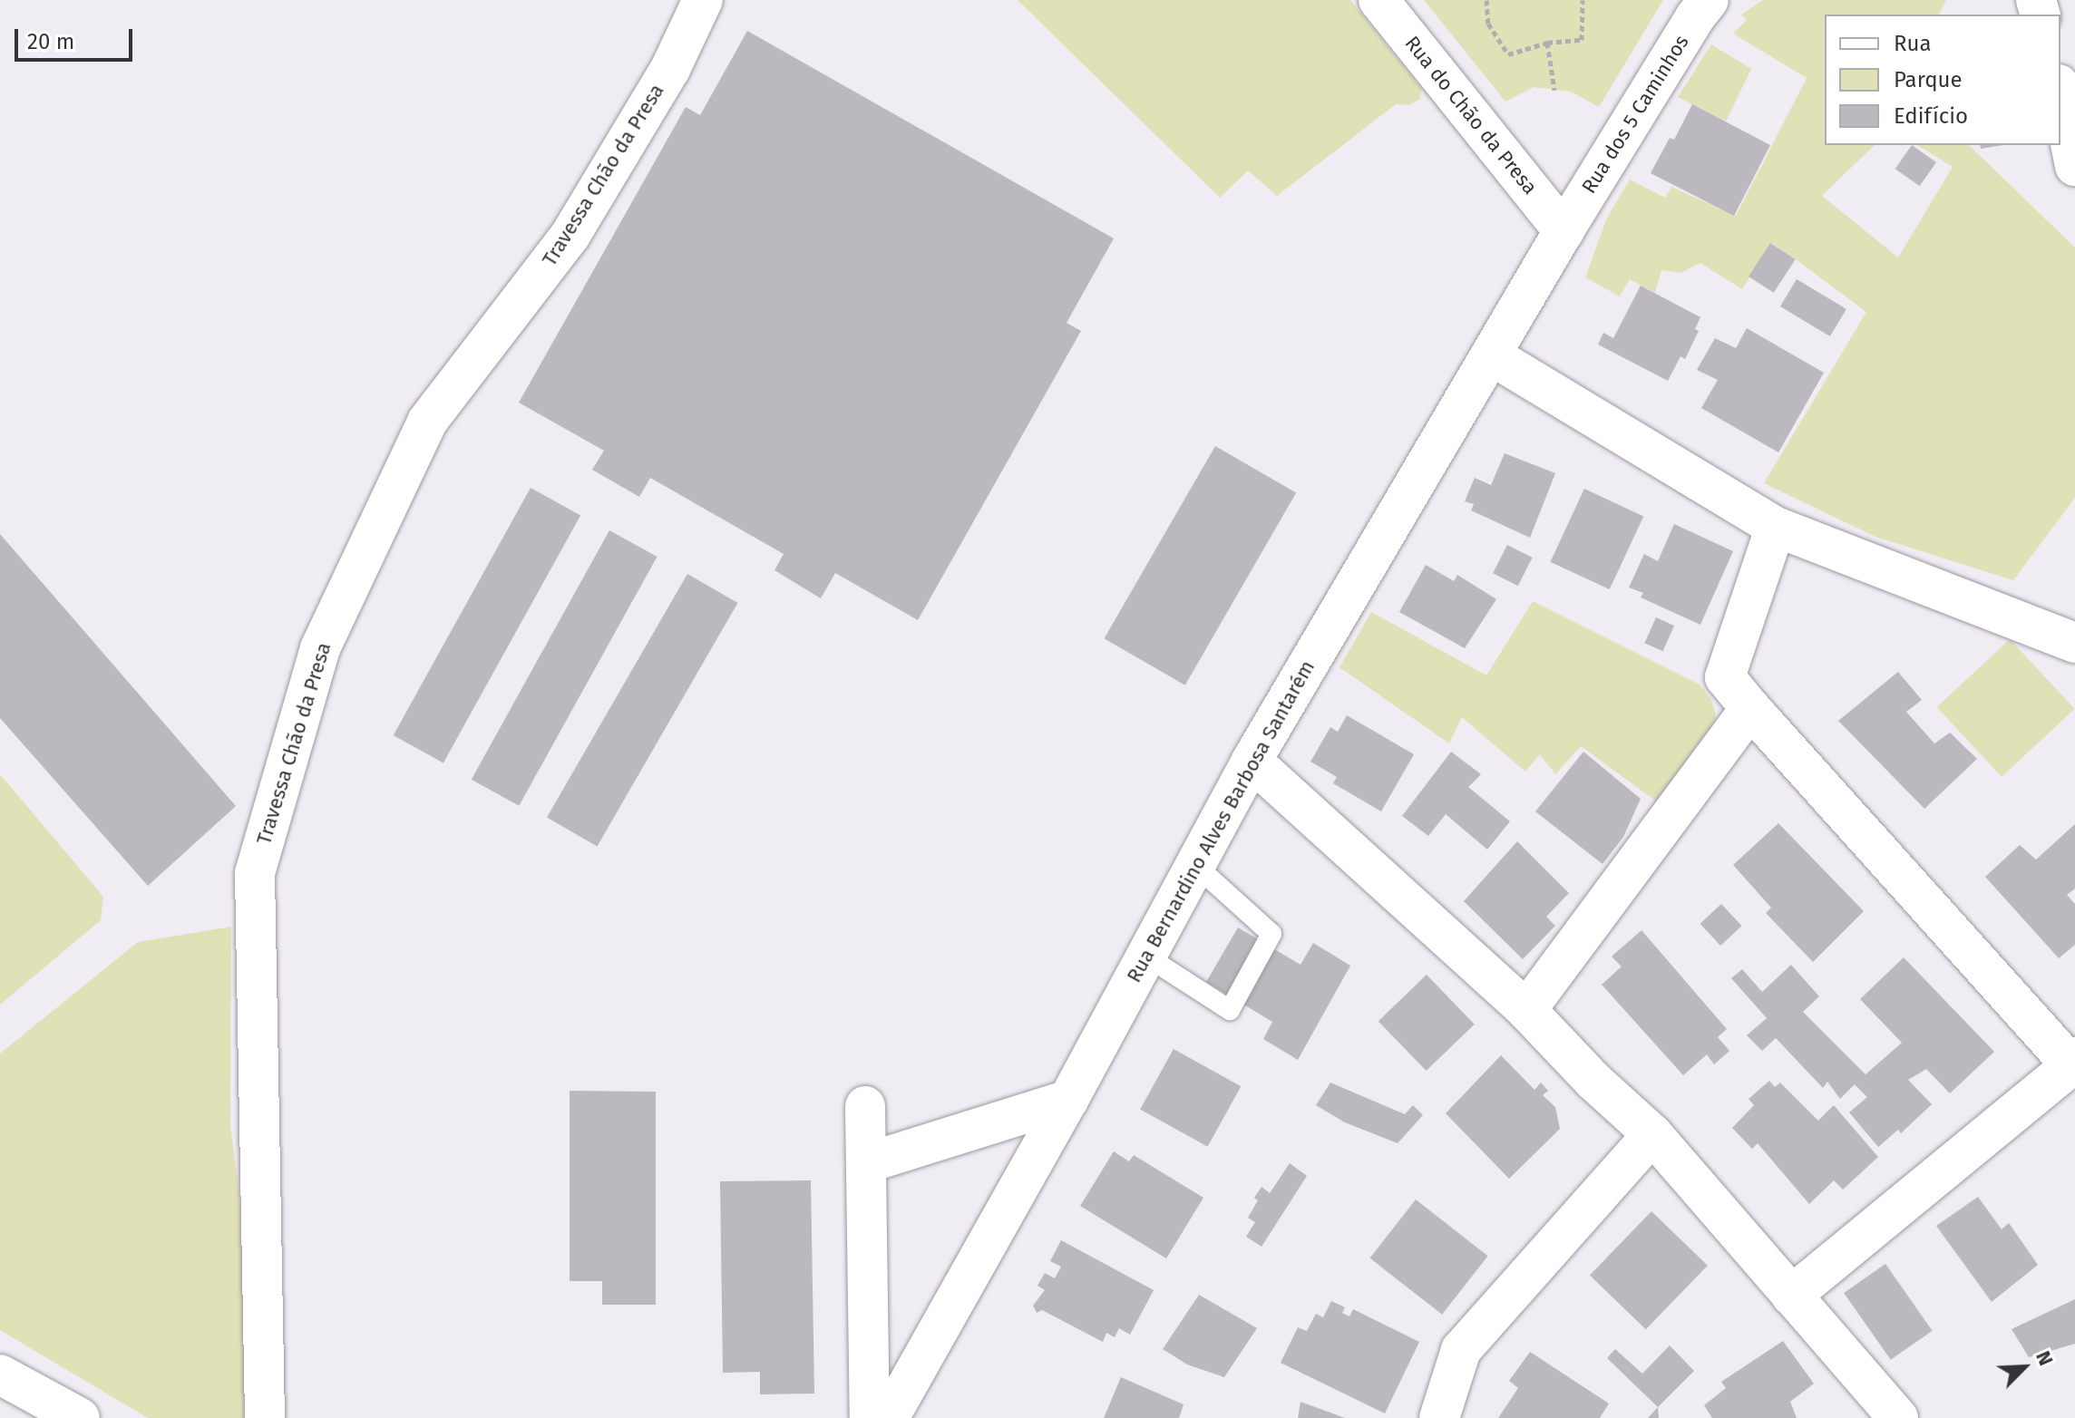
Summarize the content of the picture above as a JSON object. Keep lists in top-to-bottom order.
{
  "streets": {
    "street": [
      "Rua dos 5 Caminhos",
      "Rua do Chão da Presa",
      "Travessa Chão da Presa",
      "Rua Bernardino Alves Barbosa Santarém"
    ]
  },
  "crossings": [
    ["Rua dos 5 Caminhos", "Rua do Chão da Presa"],
    ["Rua dos 5 Caminhos", "Rua Bernardino Alves Barbosa Santarém"],
    ["Rua do Chão da Presa", "Rua Bernardino Alves Barbosa Santarém"]
  ],
  "legend": ["Rua", "Parque", "Edifício"],
  "scale_bar": "20 m",
  "north": "top right"
}
